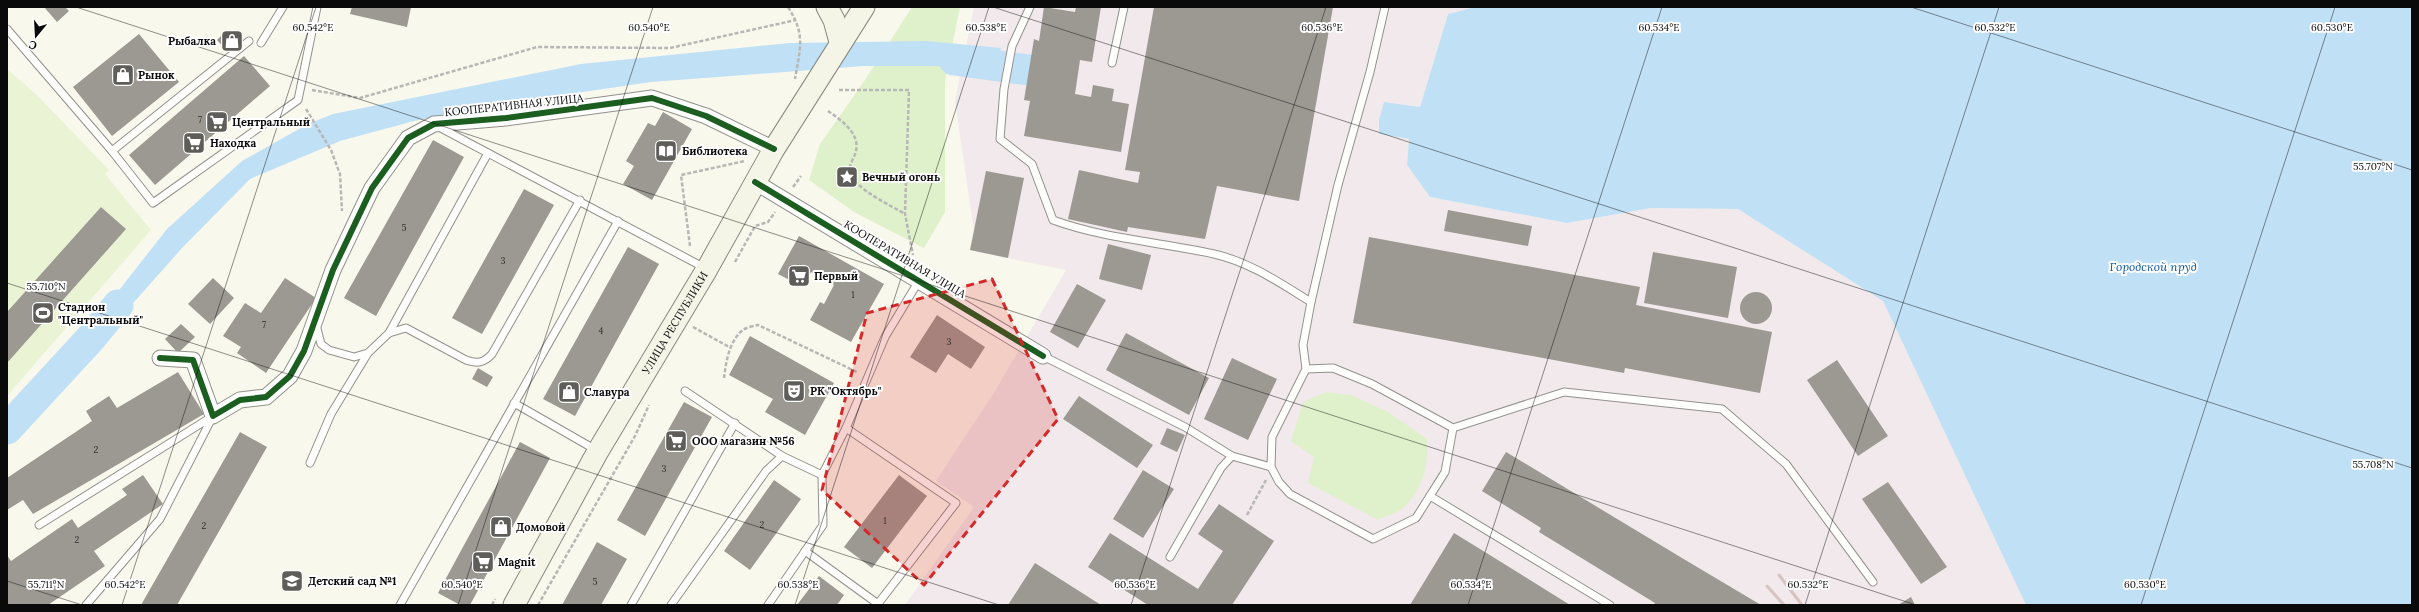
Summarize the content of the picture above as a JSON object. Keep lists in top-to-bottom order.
{
  "streets": {
    "main road": ["УЛИЦА РЕСПУБЛИКИ"],
    "street": ["КООПЕРАТИВНАЯ УЛИЦА"]
  },
  "crossings": [
    ["КООПЕРАТИВНАЯ УЛИЦА", "УЛИЦА РЕСПУБЛИКИ"]
  ],
  "water": ["Городской пруд"],
  "places": {
    "shop": [
      "Рыбалка",
      "Рынок",
      "Славура",
      "Домовой"
    ],
    "supermarket": [
      "Центральный",
      "Находка",
      "Первый",
      "ООО магазин №56",
      "Magnit"
    ],
    "library": ["Библиотека"],
    "place": ["Вечный огонь"],
    "sports": ["Стадион \"Центральный\""],
    "theatre": ["РК \"Октябрь\""],
    "school or university": ["Детский сад №1"]
  },
  "house_numbers": [
    "7",
    "5",
    "3",
    "1",
    "7",
    "4",
    "3",
    "2",
    "3",
    "1",
    "2",
    "2",
    "2",
    "5"
  ],
  "north": "bottom",
  "coordinates": [
    "60.542°E",
    "60.540°E",
    "60.538°E",
    "60.536°E",
    "60.534°E",
    "60.532°E",
    "60.530°E",
    "55.707°N",
    "55.710°N",
    "55.708°N",
    "55.711°N"
  ]
}
